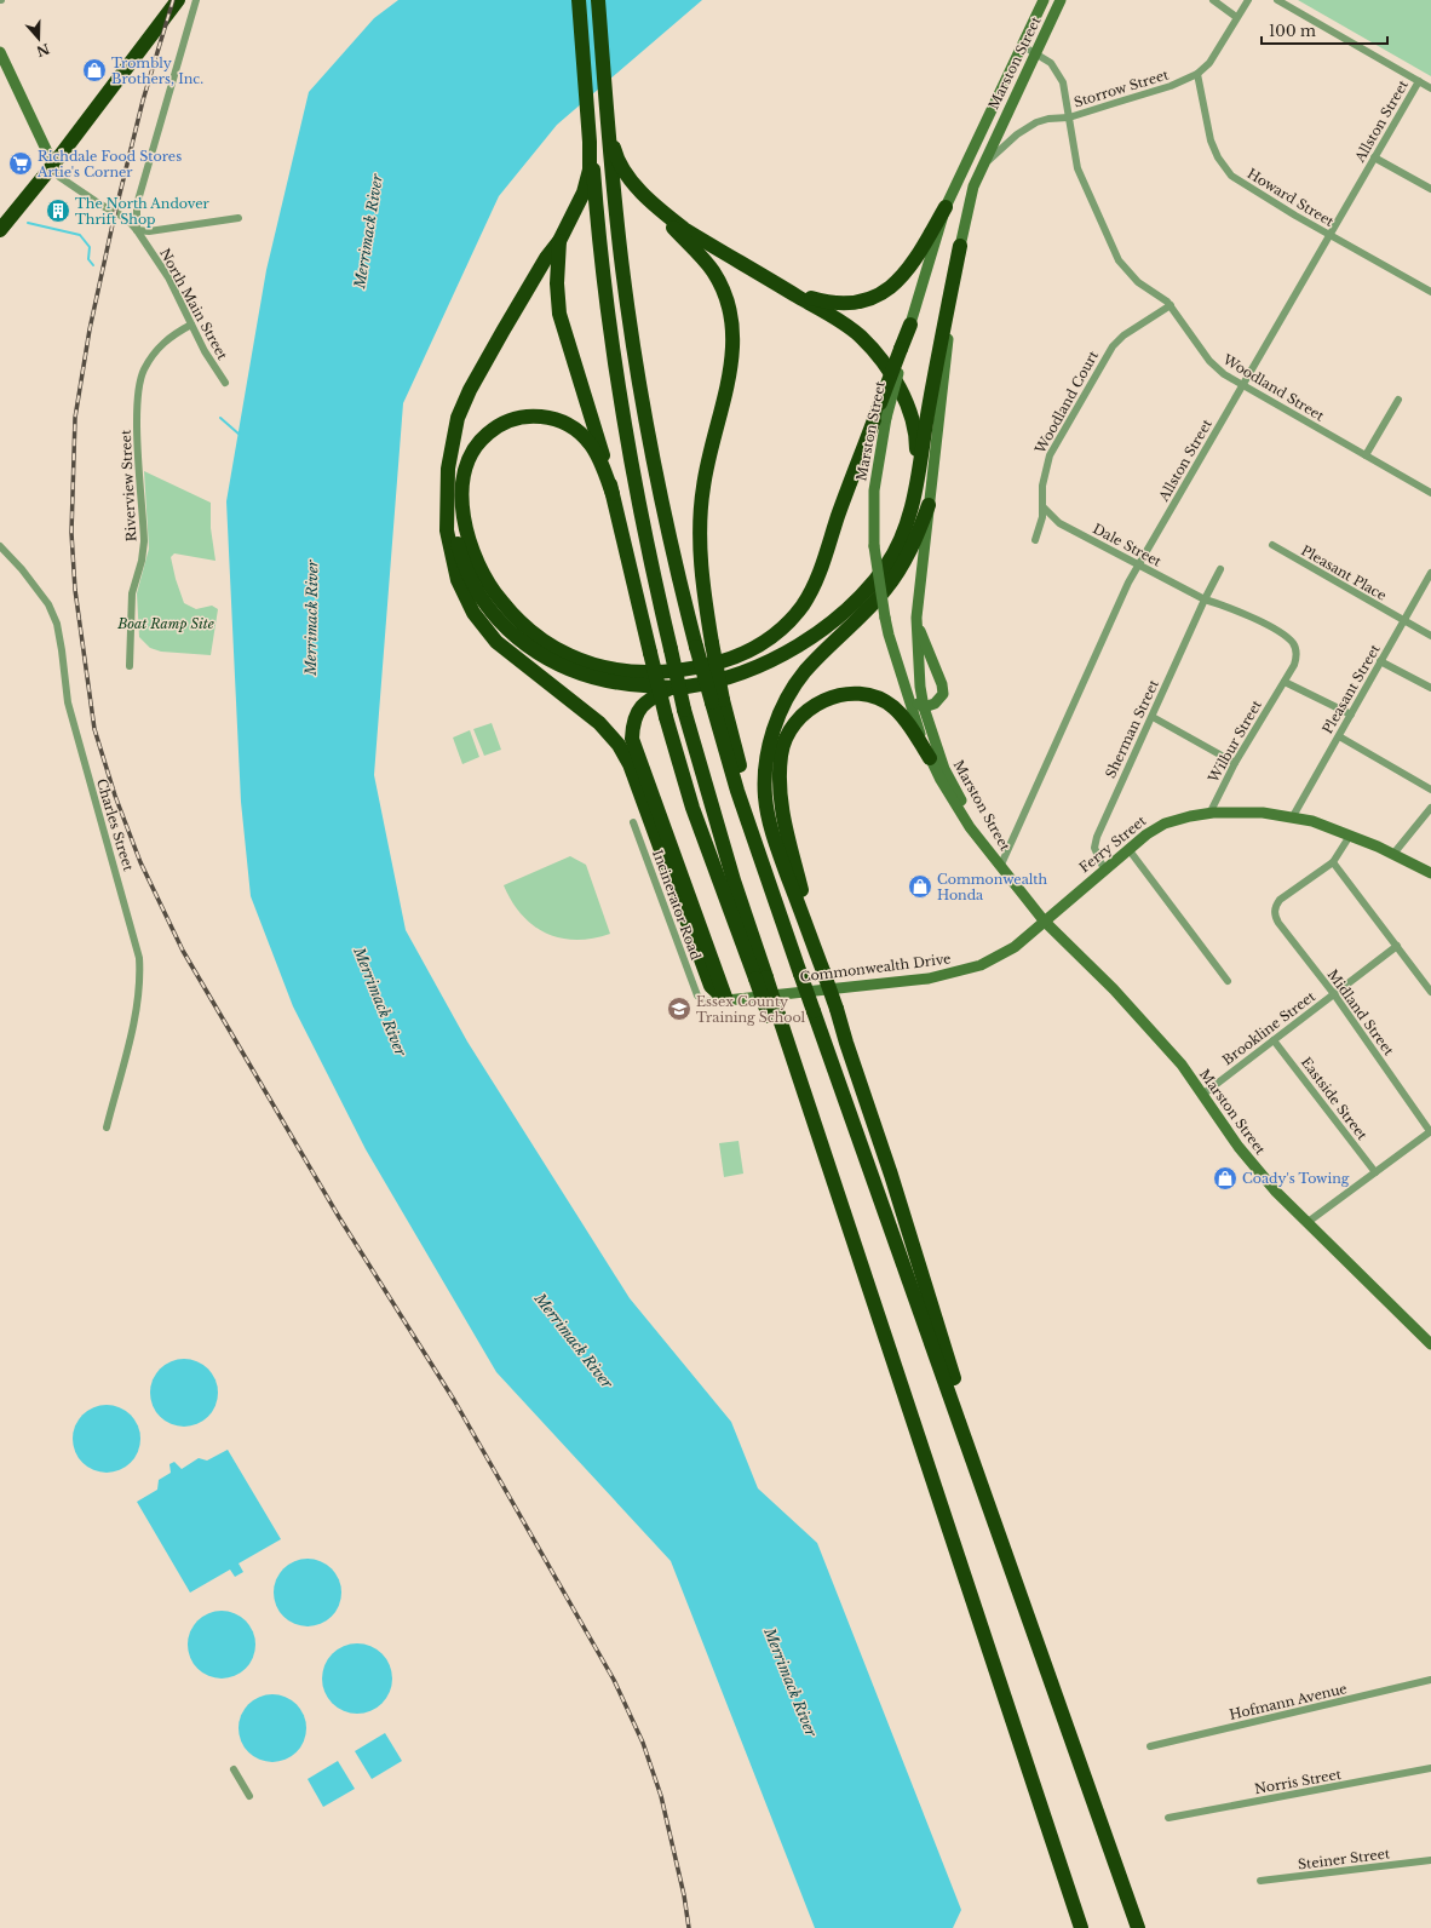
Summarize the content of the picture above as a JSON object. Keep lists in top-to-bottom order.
{
  "streets": {
    "main road": ["Marston Street", "Ferry Street", "Commonwealth Drive"],
    "street": [
      "Storrow Street",
      "Allston Street",
      "Howard Street",
      "North Main Street",
      "Woodland Street",
      "Woodland Court",
      "Riverview Street",
      "Dale Street",
      "Pleasant Place",
      "Pleasant Street",
      "Sherman Street",
      "Wilbur Street",
      "Charles Street",
      "Incinerator Road",
      "Midland Street",
      "Brookline Street",
      "Eastside Street",
      "Hofmann Avenue",
      "Norris Street",
      "Steiner Street"
    ]
  },
  "crossings": [
    ["Marston Street", "Storrow Street"],
    ["Marston Street", "Allston Street"],
    ["Marston Street", "Woodland Street"],
    ["Marston Street", "Ferry Street"],
    ["Marston Street", "Commonwealth Drive"],
    ["Marston Street", "Brookline Street"],
    ["Storrow Street", "Howard Street"],
    ["Storrow Street", "Woodland Street"],
    ["Allston Street", "Howard Street"],
    ["Allston Street", "Woodland Street"],
    ["Allston Street", "Dale Street"],
    ["North Main Street", "Riverview Street"],
    ["Woodland Street", "Woodland Court"],
    ["Woodland Court", "Dale Street"],
    ["Dale Street", "Sherman Street"],
    ["Dale Street", "Wilbur Street"],
    ["Pleasant Place", "Pleasant Street"],
    ["Pleasant Street", "Ferry Street"],
    ["Sherman Street", "Ferry Street"],
    ["Wilbur Street", "Ferry Street"],
    ["Ferry Street", "Commonwealth Drive"],
    ["Incinerator Road", "Commonwealth Drive"],
    ["Midland Street", "Brookline Street"],
    ["Brookline Street", "Eastside Street"]
  ],
  "water": ["Merrimack River"],
  "parks": ["Boat Ramp Site"],
  "places": {
    "shop": ["Trombly Brothers, Inc.", "Commonwealth Honda", "Coady's Towing"],
    "supermarket": ["Richdale Food Stores Artie's Corner"],
    "building": ["The North Andover Thrift Shop"],
    "school or university": ["Essex County Training School"]
  },
  "scale_bar": "100 m",
  "north": "bottom"
}
